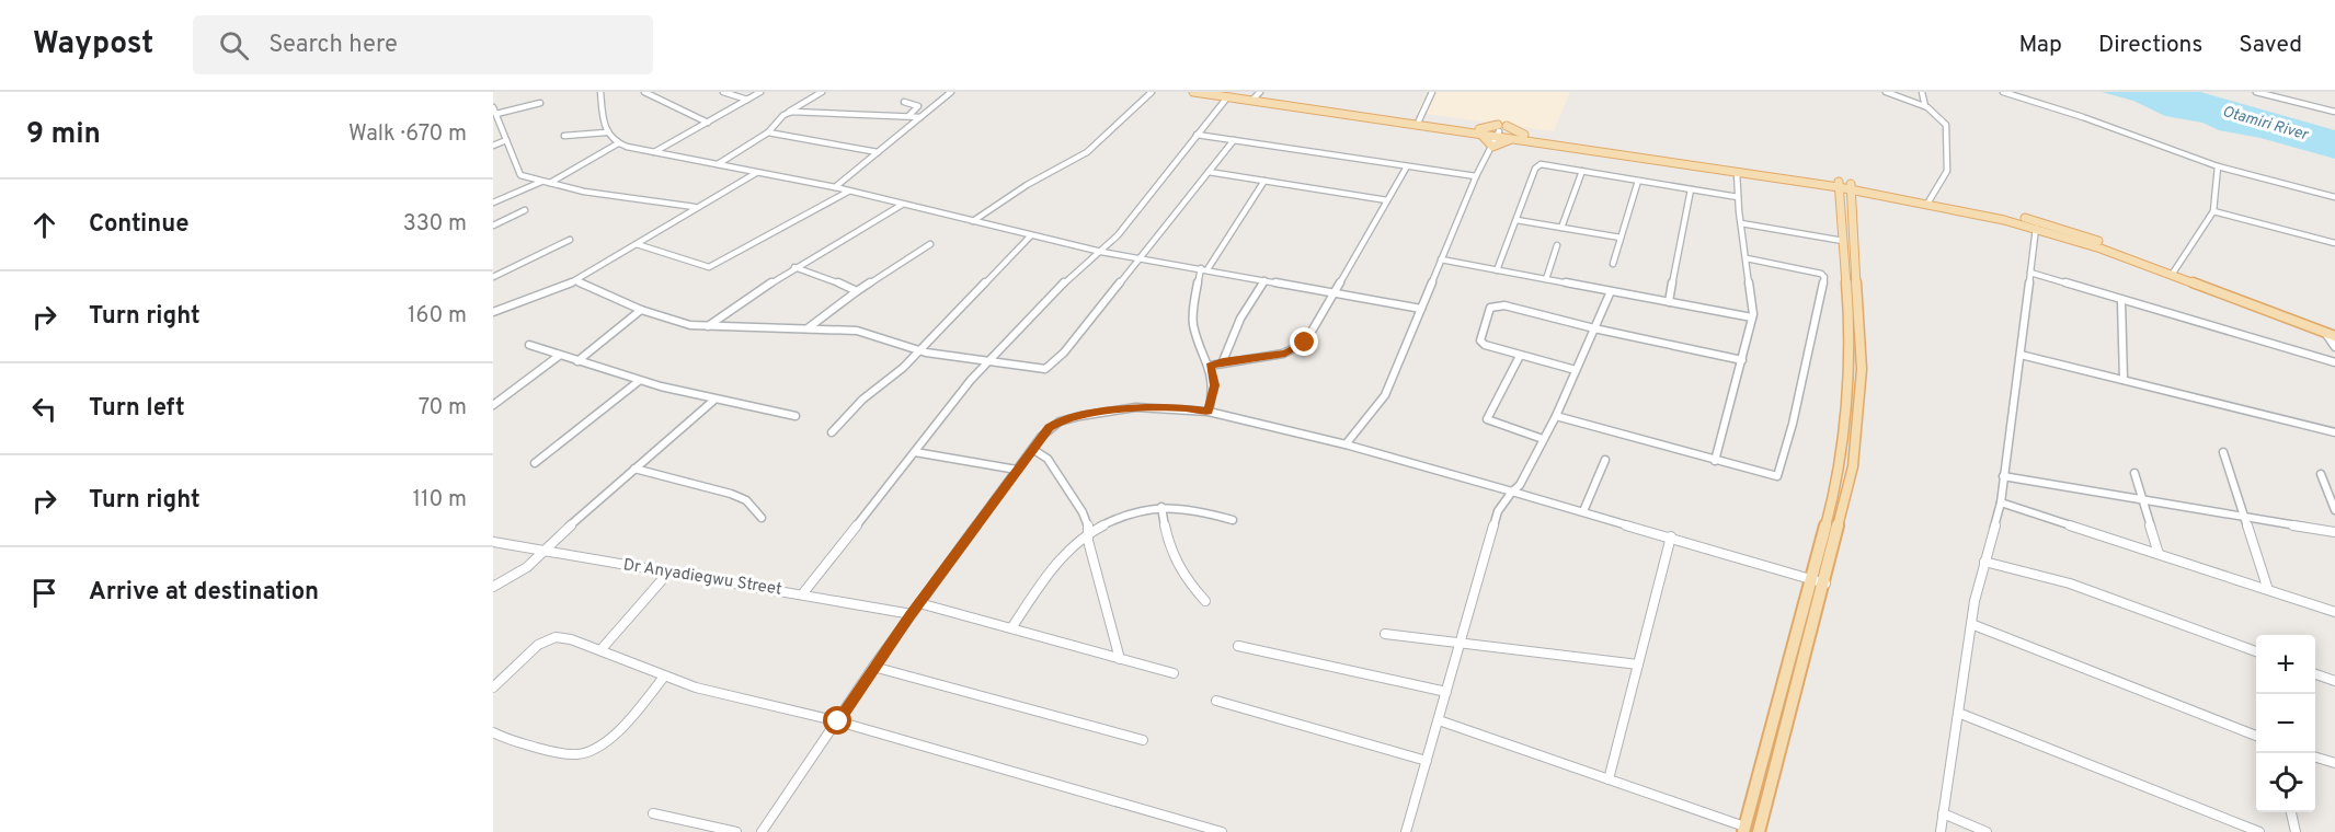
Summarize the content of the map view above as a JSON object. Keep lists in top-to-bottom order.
{
  "streets": {
    "street": ["Dr Anyadiegwu Street"]
  },
  "water": ["Otamiri River"],
  "page": {
    "header": "Waypost",
    "search": "Search here",
    "nav": ["Map", "Directions", "Saved"],
    "heading": ["9 min", "Walk · 670 m"],
    "list": [
      ["Continue", "330 m"],
      ["Turn right", "160 m"],
      ["Turn left", "70 m"],
      ["Turn right", "110 m"],
      "Arrive at destination"
    ],
    "map_buttons": ["+", "−"]
  }
}
